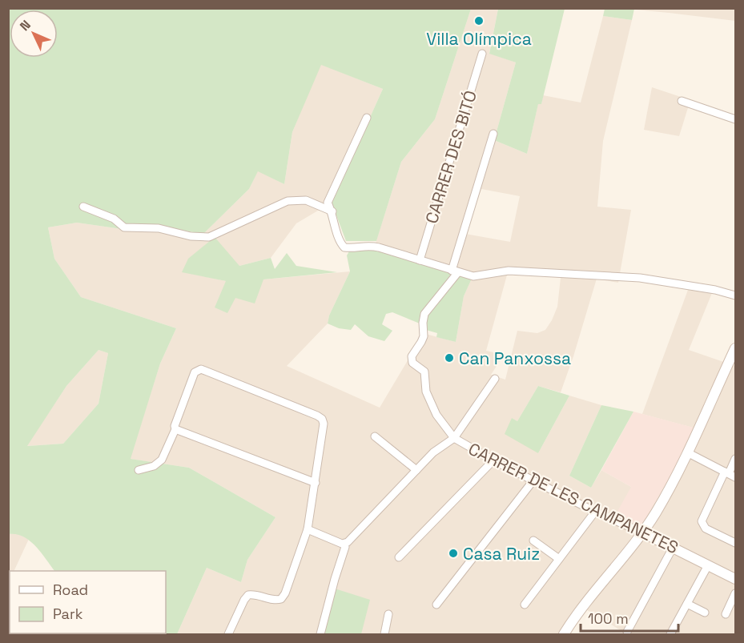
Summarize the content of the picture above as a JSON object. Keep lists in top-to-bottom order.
{
  "streets": {
    "street": ["CARRER DES BITÓ", "CARRER DE LES CAMPANETES"]
  },
  "places": ["Villa Olímpica", "Can Panxossa", "Casa Ruiz"],
  "legend": ["Road", "Park"],
  "scale_bar": "100 m",
  "north": "top left"
}
